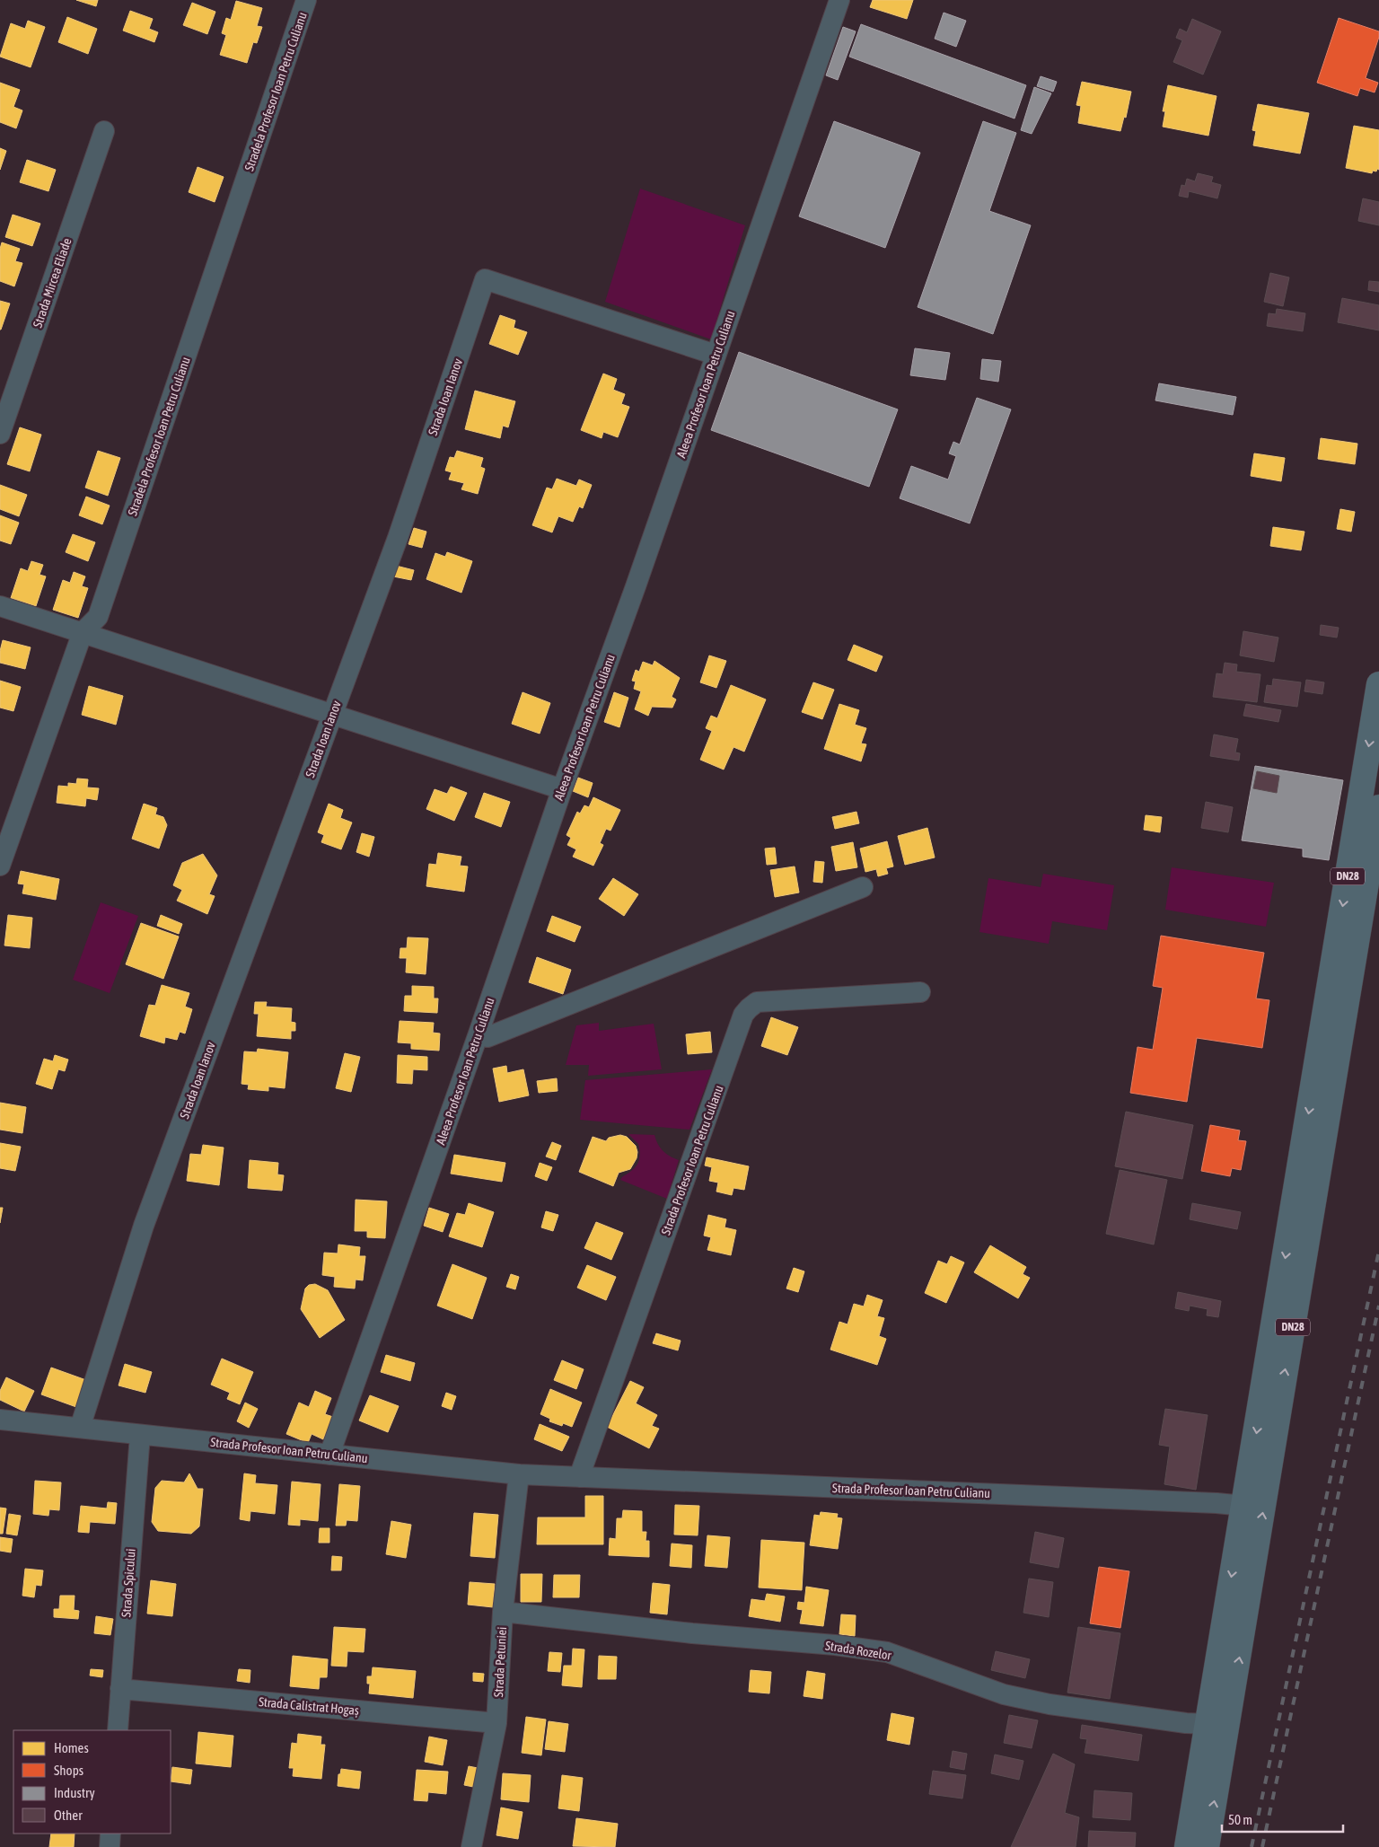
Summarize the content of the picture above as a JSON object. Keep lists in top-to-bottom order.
{
  "streets": {
    "highway": ["DN28"],
    "street": [
      "Stradela Profesor Ioan Petru Culianu",
      "Strada Mircea Eliade",
      "Aleea Profesor Ioan Petru Culianu",
      "Strada Ioan Ianov",
      "Strada Profesor Ioan Petru Culianu",
      "Strada Spicului",
      "Strada Rozelor",
      "Strada Petuniei",
      "Strada Calistrat Hogaș"
    ]
  },
  "crossings": [
    ["Aleea Profesor Ioan Petru Culianu", "Strada Ioan Ianov"],
    ["Aleea Profesor Ioan Petru Culianu", "Strada Profesor Ioan Petru Culianu"],
    ["Strada Ioan Ianov", "Strada Profesor Ioan Petru Culianu"],
    ["DN28", "Strada Profesor Ioan Petru Culianu"],
    ["DN28", "Strada Rozelor"],
    ["Strada Profesor Ioan Petru Culianu", "Strada Spicului"],
    ["Strada Profesor Ioan Petru Culianu", "Strada Petuniei"],
    ["Strada Spicului", "Strada Calistrat Hogaș"],
    ["Strada Rozelor", "Strada Petuniei"],
    ["Strada Petuniei", "Strada Calistrat Hogaș"]
  ],
  "legend": [
    "Homes",
    "Shops",
    "Industry",
    "Other"
  ],
  "scale_bar": "50 m"
}
